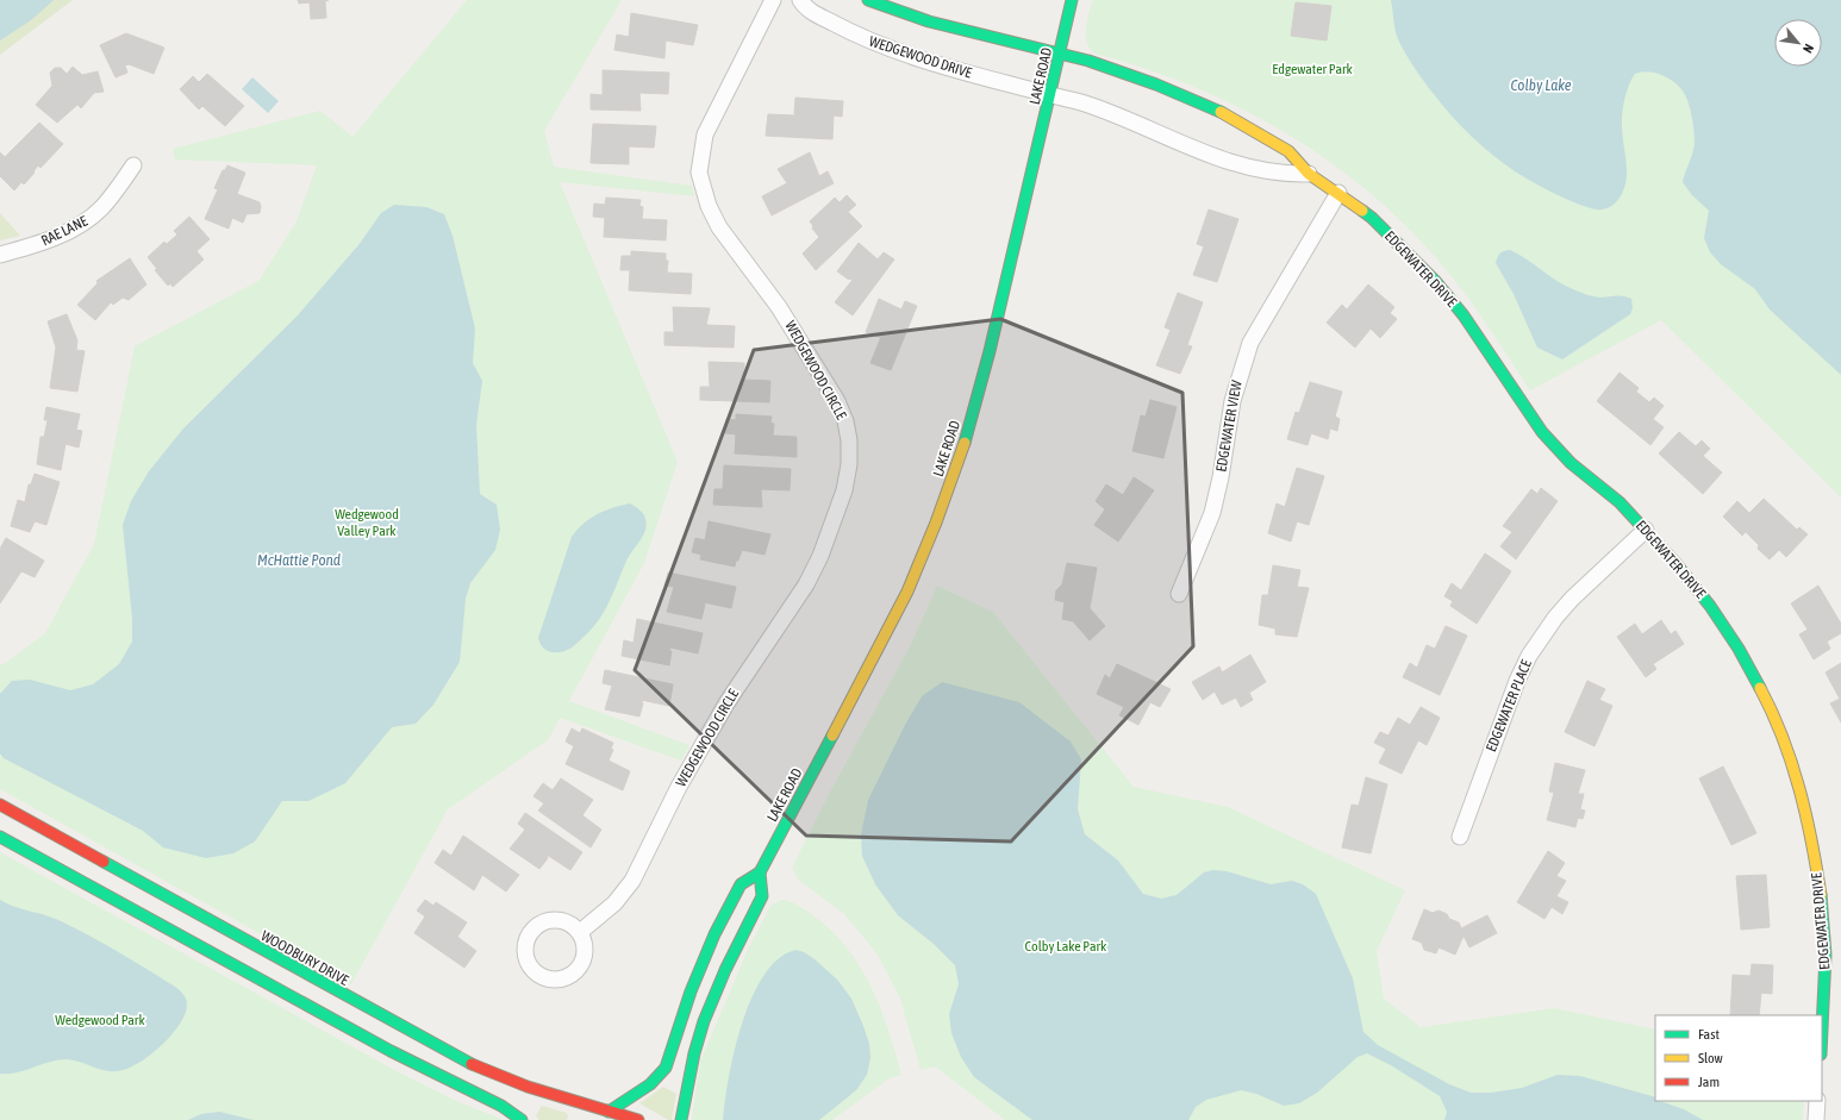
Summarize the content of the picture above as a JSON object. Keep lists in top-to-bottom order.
{
  "streets": {
    "street": [
      "WEDGEWOOD DRIVE",
      "LAKE ROAD",
      "RAE LANE",
      "EDGEWATER DRIVE",
      "WEDGEWOOD CIRCLE",
      "EDGEWATER VIEW",
      "EDGEWATER PLACE",
      "WOODBURY DRIVE"
    ]
  },
  "crossings": [
    ["WEDGEWOOD DRIVE", "LAKE ROAD"],
    ["LAKE ROAD", "EDGEWATER DRIVE"],
    ["LAKE ROAD", "WOODBURY DRIVE"],
    ["EDGEWATER DRIVE", "EDGEWATER VIEW"],
    ["EDGEWATER DRIVE", "EDGEWATER PLACE"]
  ],
  "water": ["Colby Lake", "McHattie Pond"],
  "parks": [
    "Edgewater Park",
    "Wedgewood Valley Park",
    "Colby Lake Park",
    "Wedgewood Park"
  ],
  "legend": ["Fast", "Slow", "Jam"],
  "north": "bottom right"
}
